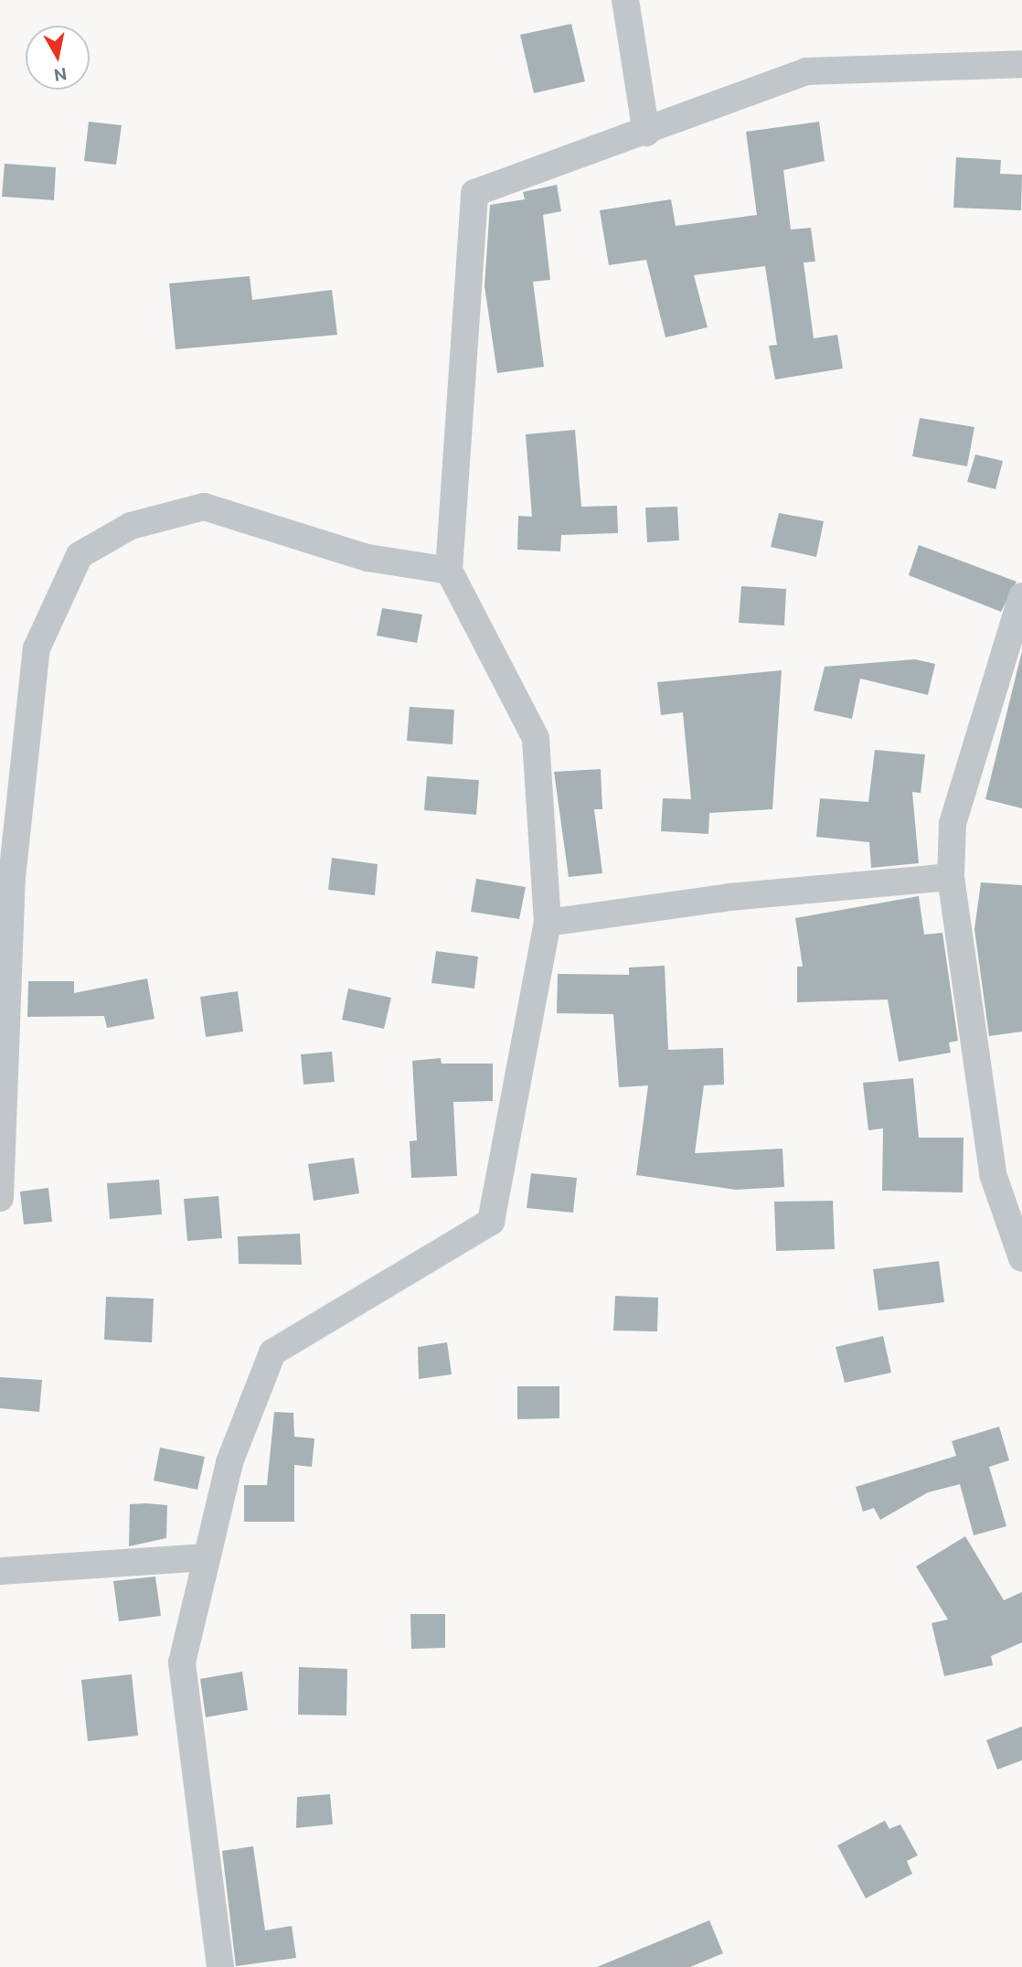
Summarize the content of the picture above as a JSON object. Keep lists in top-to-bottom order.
{
  "north": "bottom"
}
